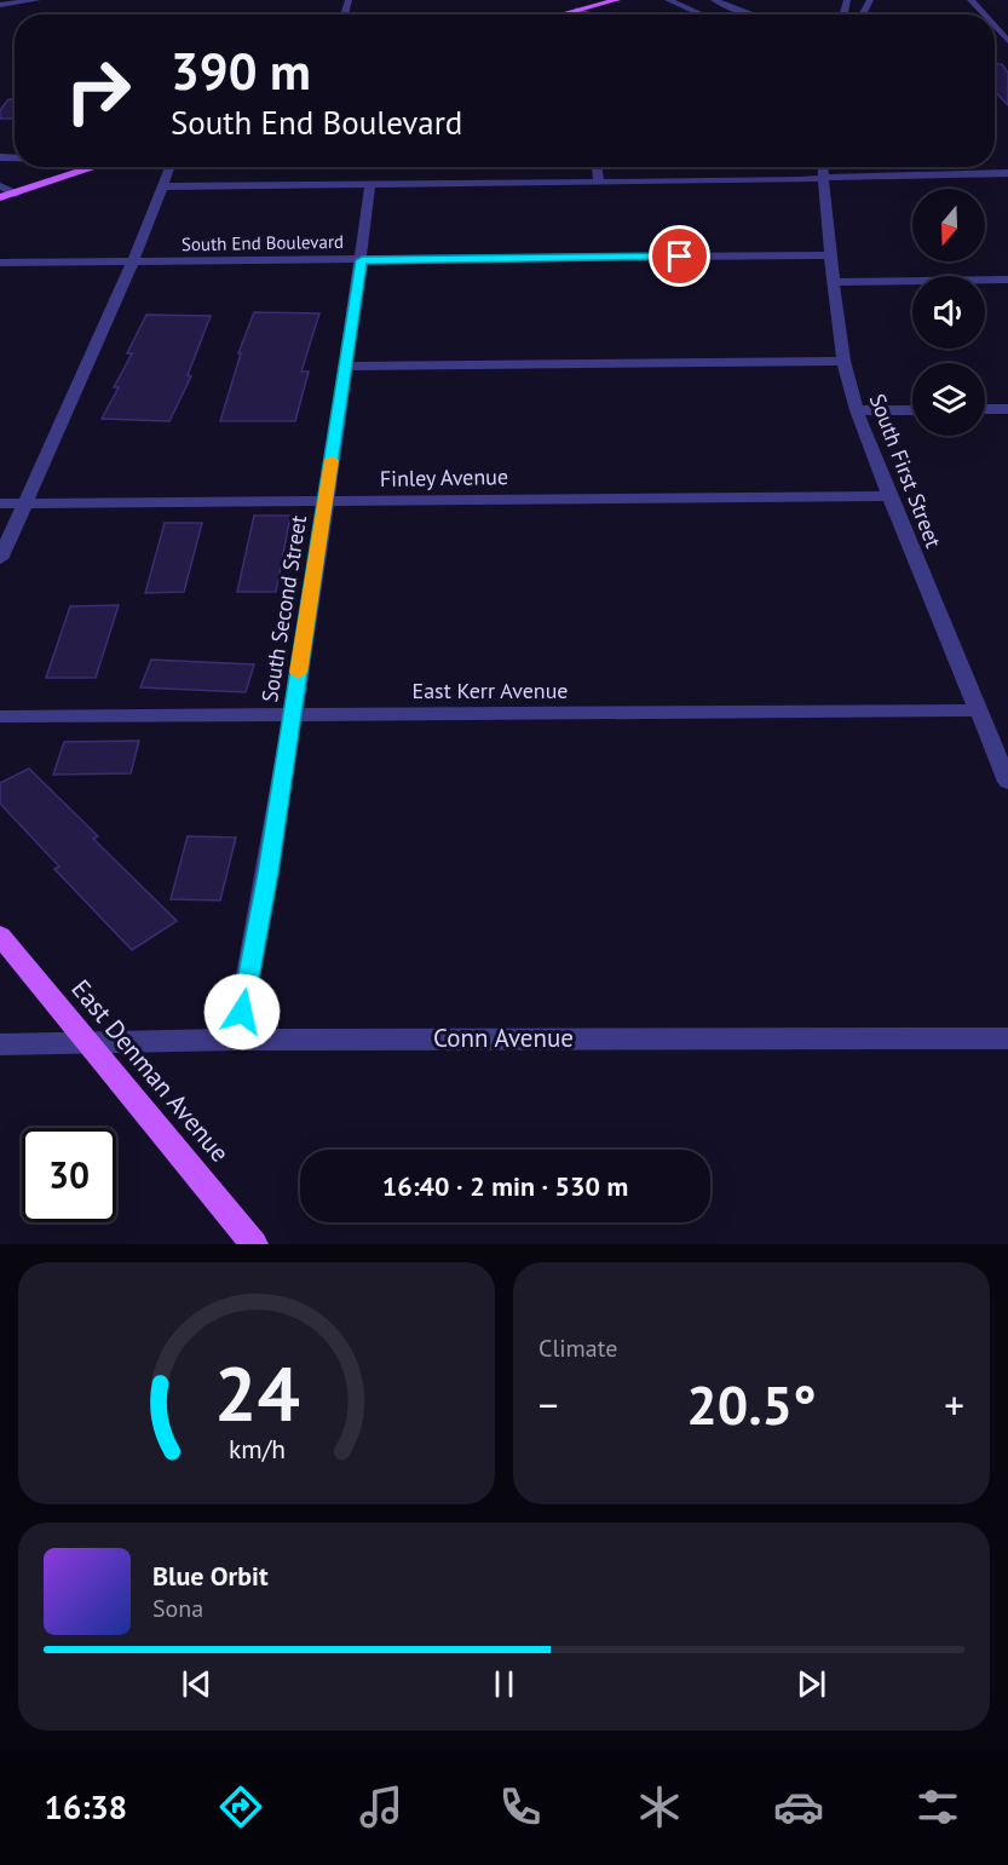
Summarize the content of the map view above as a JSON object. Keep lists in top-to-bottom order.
{
  "streets": {
    "main road": ["East Denman Avenue"],
    "street": [
      "South End Boulevard",
      "South First Street",
      "Finley Avenue",
      "South Second Street",
      "East Kerr Avenue",
      "Conn Avenue"
    ]
  },
  "crossings": [
    ["South End Boulevard", "South First Street"],
    ["South End Boulevard", "South Second Street"],
    ["South First Street", "Finley Avenue"],
    ["South First Street", "East Kerr Avenue"],
    ["Finley Avenue", "South Second Street"],
    ["South Second Street", "East Kerr Avenue"],
    ["South Second Street", "Conn Avenue"],
    ["Conn Avenue", "East Denman Avenue"]
  ],
  "north": "bottom",
  "page": {
    "turn": ["390 m", "South End Boulevard"],
    "limit": "30",
    "trip": "16:40 · 2 min · 530 m",
    "tile": "Climate",
    "heat": ["−", "20.5°", "+"],
    "song": ["Blue Orbit", "Sona"],
    "tabs": "16:38",
    "gauge": ["24", "km/h"]
  }
}
